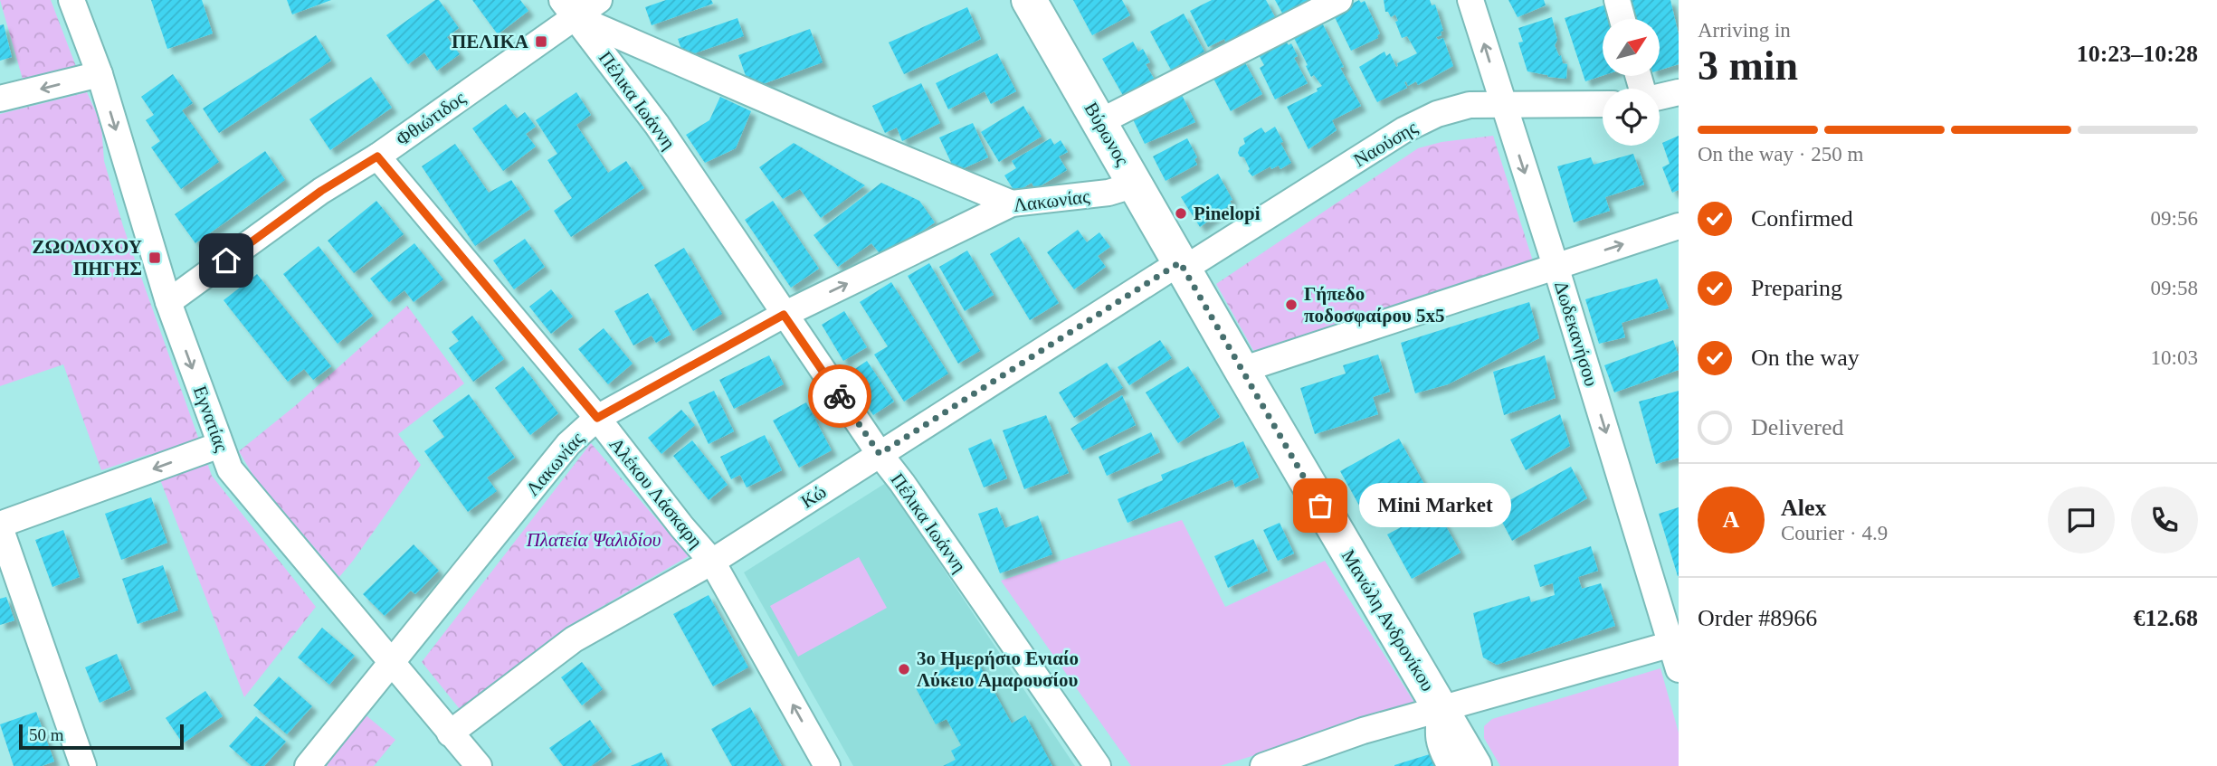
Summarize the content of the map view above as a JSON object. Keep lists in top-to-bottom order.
{
  "streets": {
    "street": [
      "Πέλικα Ιωάννη",
      "Φθιώτιδος",
      "Βύρωνος",
      "Ναούσης",
      "Λακωνίας",
      "Δωδεκανήσου",
      "Εγνατίας",
      "Αλέκου Λάσκαρη",
      "Κώ",
      "Μανώλη Ανδρονίκου"
    ]
  },
  "crossings": [
    ["Πέλικα Ιωάννη", "Φθιώτιδος"],
    ["Πέλικα Ιωάννη", "Λακωνίας"],
    ["Πέλικα Ιωάννη", "Κώ"],
    ["Φθιώτιδος", "Εγνατίας"],
    ["Φθιώτιδος", "Αλέκου Λάσκαρη"],
    ["Βύρωνος", "Ναούσης"],
    ["Βύρωνος", "Λακωνίας"],
    ["Βύρωνος", "Κώ"],
    ["Βύρωνος", "Μανώλη Ανδρονίκου"],
    ["Ναούσης", "Δωδεκανήσου"],
    ["Ναούσης", "Κώ"],
    ["Ναούσης", "Μανώλη Ανδρονίκου"],
    ["Λακωνίας", "Εγνατίας"],
    ["Λακωνίας", "Αλέκου Λάσκαρη"],
    ["Εγνατίας", "Κώ"],
    ["Αλέκου Λάσκαρη", "Κώ"],
    ["Κώ", "Μανώλη Ανδρονίκου"]
  ],
  "one_way": ["Εγνατίας"],
  "parks": ["Πλατεία Ψαλιδίου"],
  "places": {
    "transit": ["ΠΕΛΙΚΑ", "ΖΩΟΔΟΧΟΥ ΠΗΓΗΣ"],
    "other": [
      "Pinelopi",
      "Γήπεδο ποδοσφαίρου 5x5",
      "Mini Market",
      "3ο Ημερήσιο Ενιαίο Λύκειο Αμαρουσίου"
    ]
  },
  "scale_bar": "50 m",
  "north": "top right",
  "page": {
    "heading": ["3 min", "Arriving in", "10:23–10:28"],
    "panel": [
      "Alex",
      "Courier · 4.9",
      "Order #8966",
      "€12.68"
    ],
    "bar": "On the way · 250 m",
    "list": [
      ["Confirmed", "09:56"],
      ["Preparing", "09:58"],
      ["On the way", "10:03"],
      "Delivered"
    ],
    "bubble": "Mini Market",
    "round": "A",
    "scale": "50 m"
  }
}
